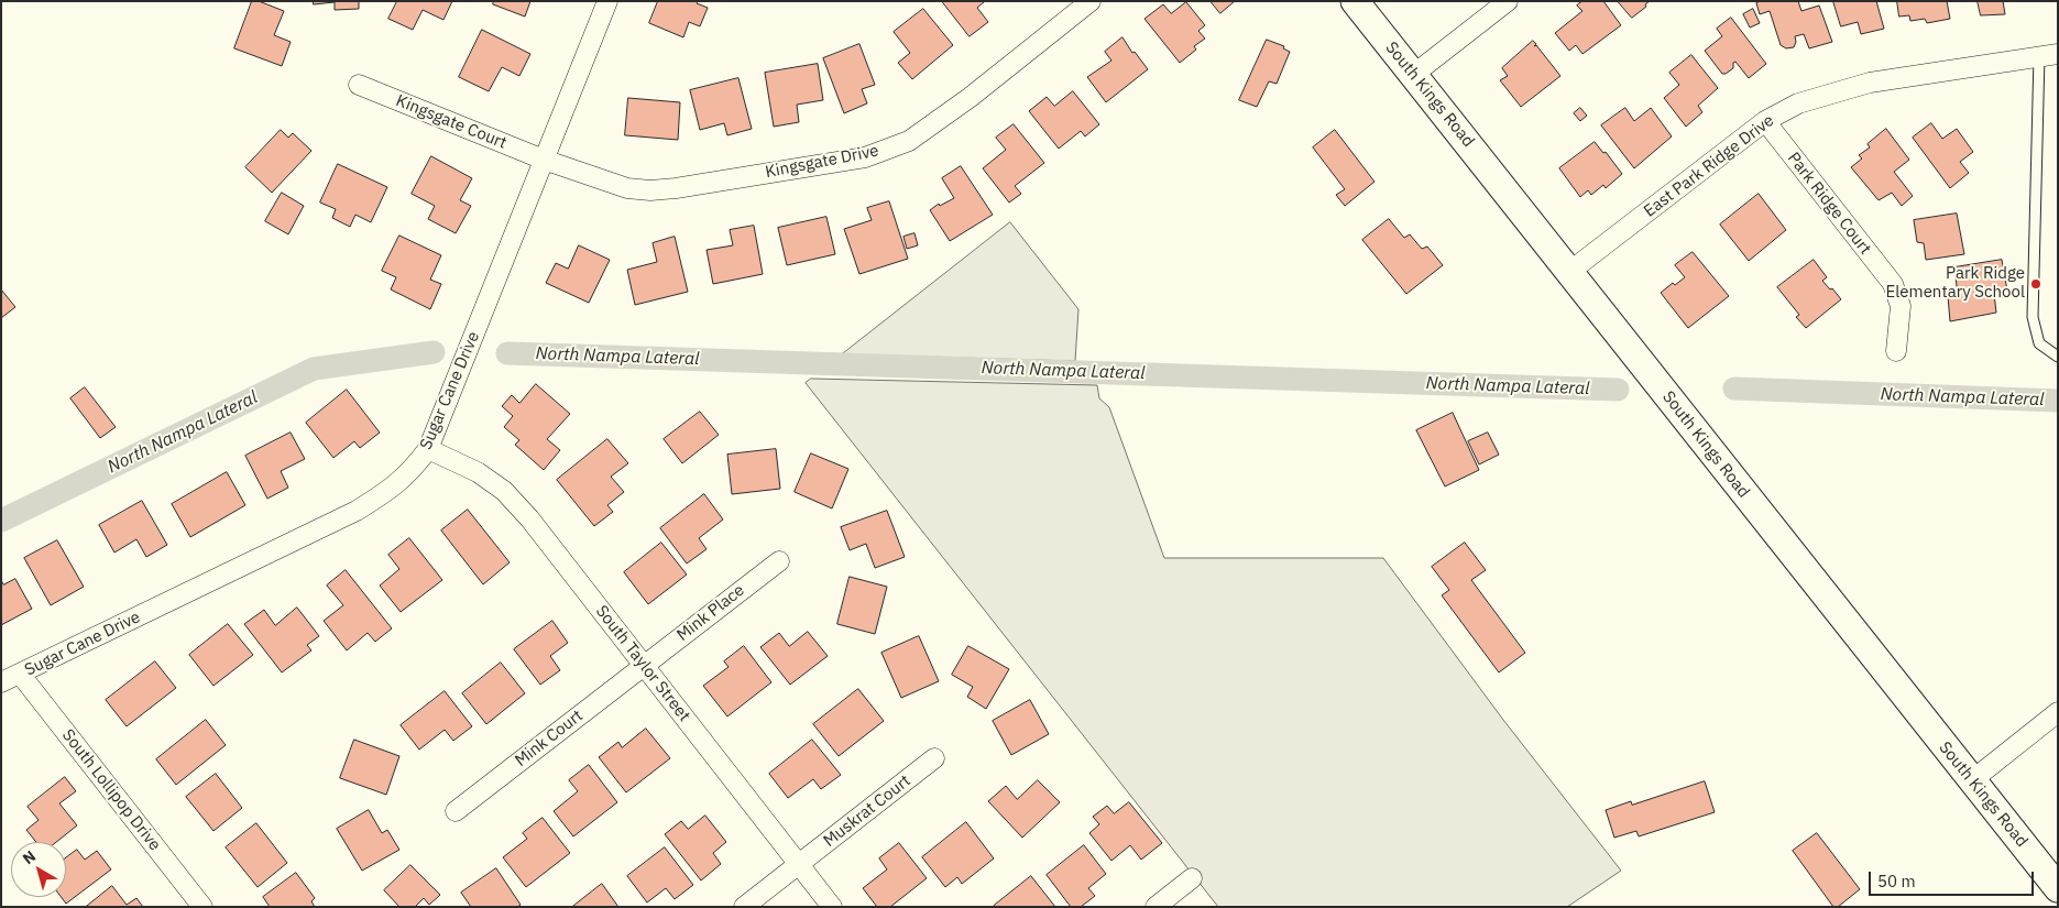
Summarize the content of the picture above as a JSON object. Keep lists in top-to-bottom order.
{
  "streets": {
    "main road": ["South Kings Road"],
    "street": [
      "Kingsgate Court",
      "Kingsgate Drive",
      "East Park Ridge Drive",
      "Park Ridge Court",
      "Sugar Cane Drive",
      "Mink Place",
      "South Taylor Street",
      "Mink Court",
      "South Lollipop Drive",
      "Muskrat Court"
    ]
  },
  "crossings": [
    ["South Kings Road", "East Park Ridge Drive"],
    ["Kingsgate Court", "Kingsgate Drive"],
    ["Kingsgate Court", "Sugar Cane Drive"],
    ["Kingsgate Drive", "Sugar Cane Drive"],
    ["East Park Ridge Drive", "Park Ridge Court"],
    ["Sugar Cane Drive", "South Taylor Street"],
    ["Sugar Cane Drive", "South Lollipop Drive"],
    ["Mink Place", "South Taylor Street"],
    ["Mink Place", "Mink Court"],
    ["South Taylor Street", "Mink Court"],
    ["South Taylor Street", "Muskrat Court"]
  ],
  "water": ["North Nampa Lateral"],
  "places": ["Park Ridge Elementary School"],
  "scale_bar": "50 m",
  "north": "top left"
}
